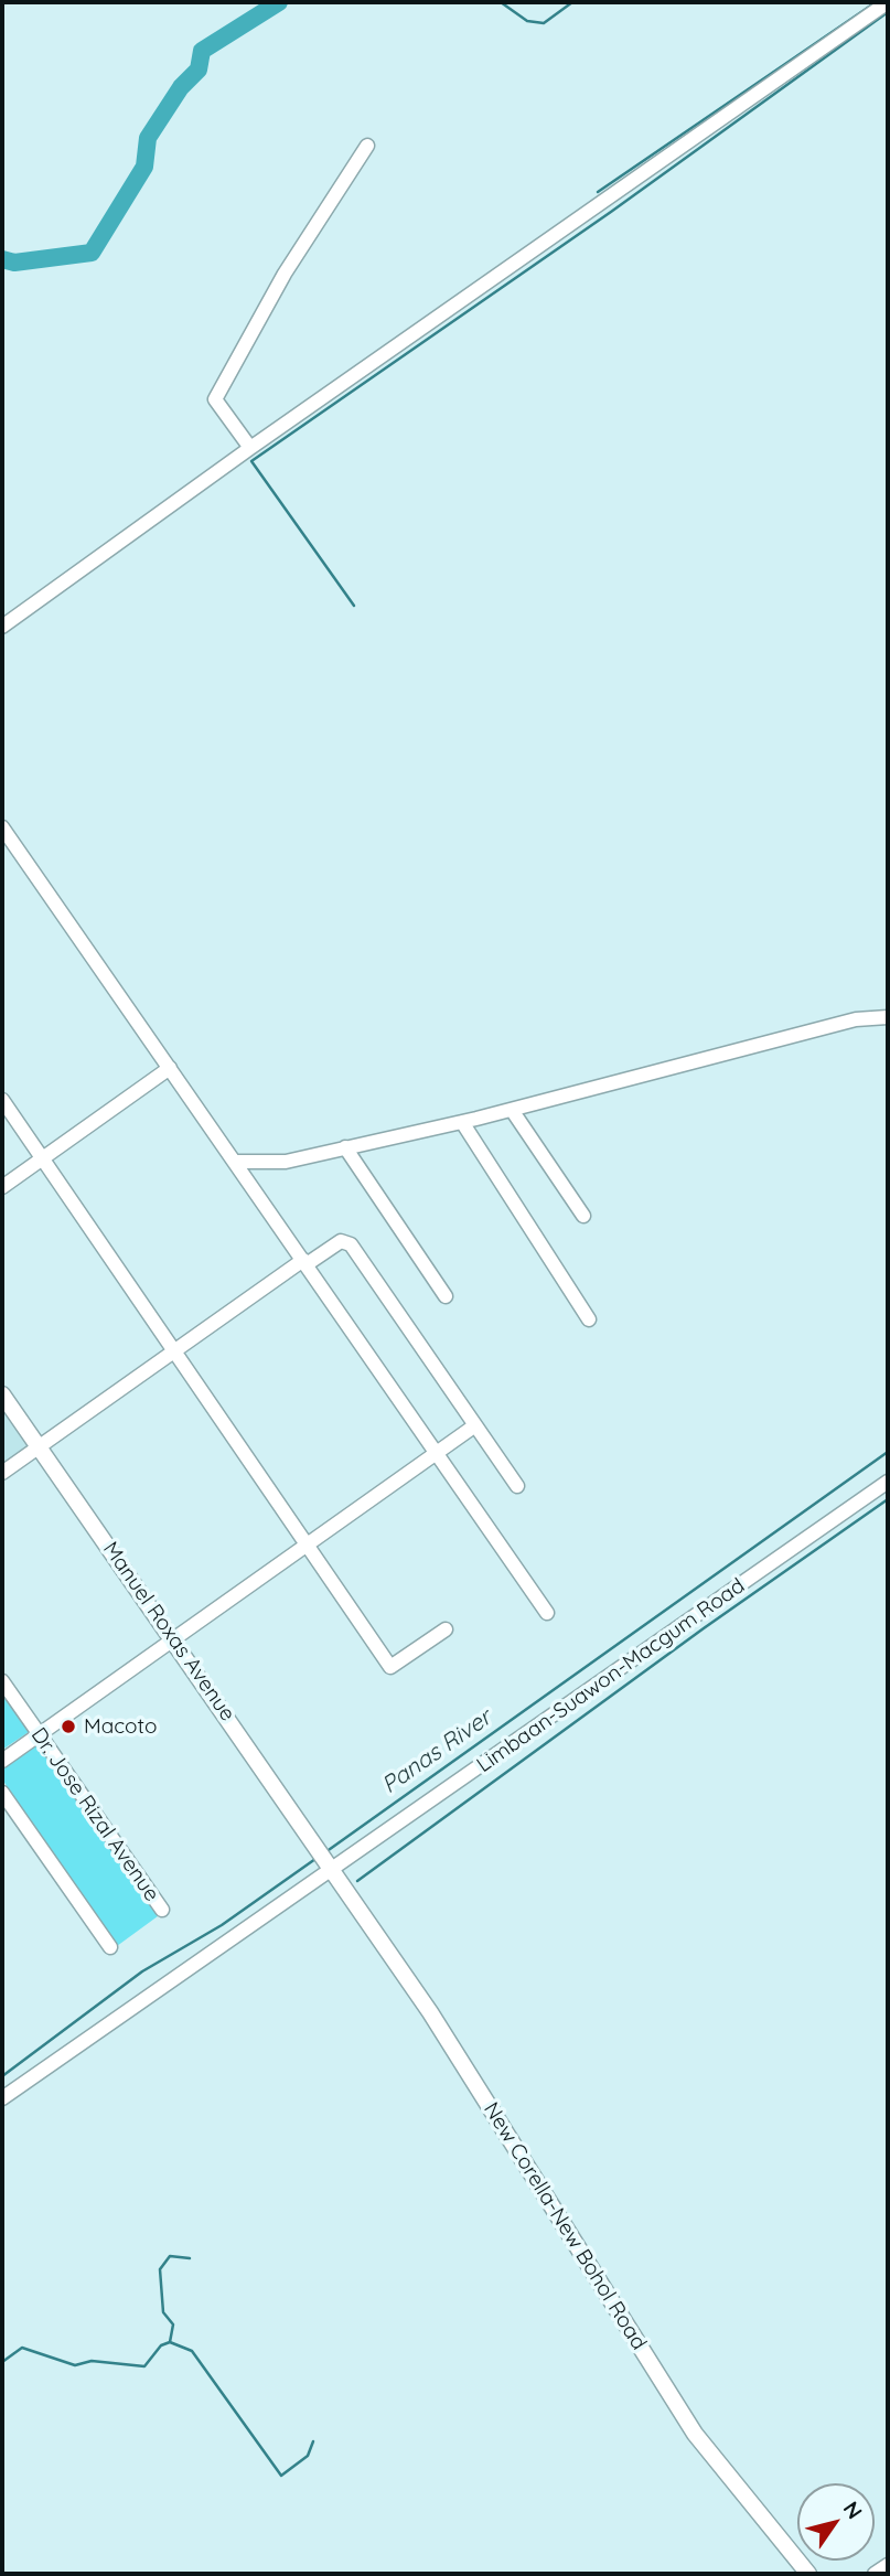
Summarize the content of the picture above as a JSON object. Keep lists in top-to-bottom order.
{
  "streets": {
    "main road": ["Manuel Roxas Avenue", "New Corella-New Bohol Road"],
    "street": ["Limbaan-Suawon-Macgum Road", "Dr. Jose Rizal Avenue"]
  },
  "crossings": [
    ["Manuel Roxas Avenue", "Limbaan-Suawon-Macgum Road"],
    ["Manuel Roxas Avenue", "New Corella-New Bohol Road"],
    ["Limbaan-Suawon-Macgum Road", "New Corella-New Bohol Road"]
  ],
  "water": ["Panas River"],
  "places": ["Macoto"],
  "north": "top right"
}
